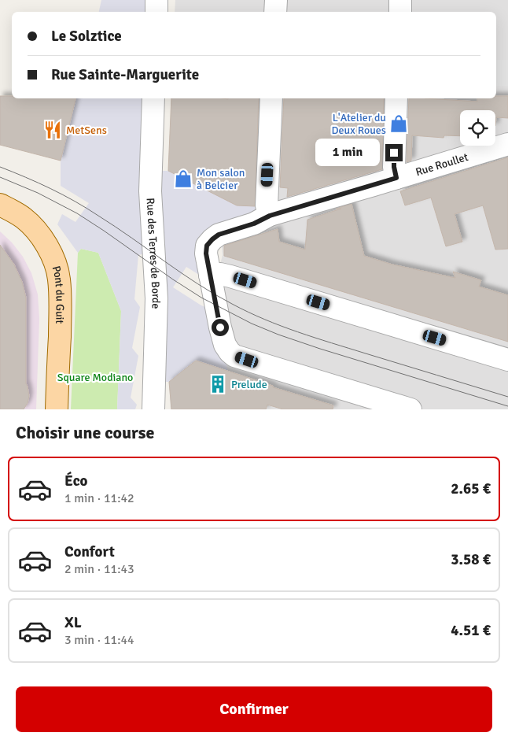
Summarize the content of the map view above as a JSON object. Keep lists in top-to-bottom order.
{
  "streets": {
    "main road": ["Pont du Guit"],
    "street": ["Rue Roullet", "Rue des Terres de Borde"]
  },
  "parks": ["Square Modiano"],
  "places": {
    "shop": ["L'Atelier du Deux Roues", "Mon salon à Belcier"],
    "restaurant": ["MetSens"],
    "building": ["Prelude"]
  },
  "page": {
    "banner": ["Le Solztice", "Rue Sainte-Marguerite"],
    "bubble": "1 min",
    "heading": "Choisir une course",
    "list": [
      {
        "name": "Éco",
        "note": "1 min · 11:42",
        "value": "2.65 €"
      },
      {
        "name": "Confort",
        "note": "2 min · 11:43",
        "value": "3.58 €"
      },
      {
        "name": "XL",
        "note": "3 min · 11:44",
        "value": "4.51 €"
      }
    ],
    "buttons": "Confirmer"
  }
}
